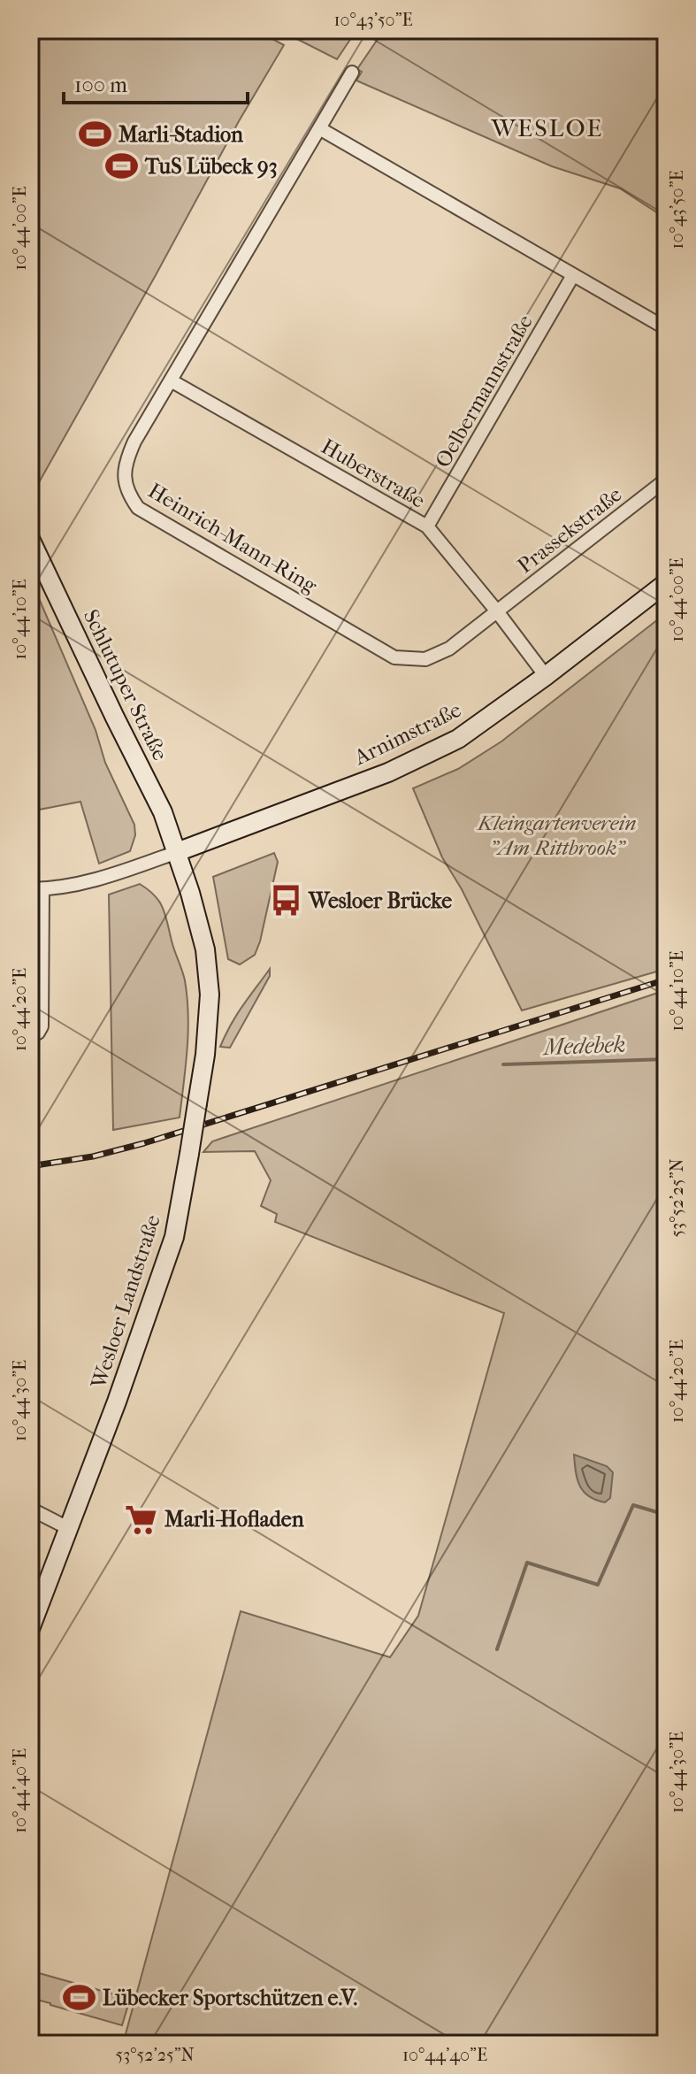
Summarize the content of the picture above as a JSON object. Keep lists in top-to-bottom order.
{
  "streets": {
    "main road": ["Schlutuper Straße", "Arnimstraße", "Wesloer Landstraße"],
    "street": [
      "Oelbermannstraße",
      "Huberstraße",
      "Prassekstraße",
      "Heinrich-Mann-Ring"
    ]
  },
  "crossings": [
    ["Oelbermannstraße", "Huberstraße"],
    ["Huberstraße", "Prassekstraße"],
    ["Huberstraße", "Heinrich-Mann-Ring"],
    ["Huberstraße", "Arnimstraße"],
    ["Prassekstraße", "Heinrich-Mann-Ring"],
    ["Schlutuper Straße", "Arnimstraße"],
    ["Schlutuper Straße", "Wesloer Landstraße"],
    ["Arnimstraße", "Wesloer Landstraße"]
  ],
  "districts": ["WESLOE"],
  "water": ["Medebek"],
  "parks": ["Kleingartenverein \"Am Rittbrook\""],
  "places": {
    "sports": ["Marli-Stadion", "TuS Lübeck 93", "Lübecker Sportschützen e.V."],
    "bus stop": ["Wesloer Brücke"],
    "supermarket": ["Marli-Hofladen"]
  },
  "scale_bar": "100 m",
  "coordinates": [
    "10°43'50\"E",
    "10°44'00\"E",
    "10°44'10\"E",
    "10°44'20\"E",
    "53°52'25\"N",
    "10°44'30\"E",
    "10°44'40\"E"
  ]
}
